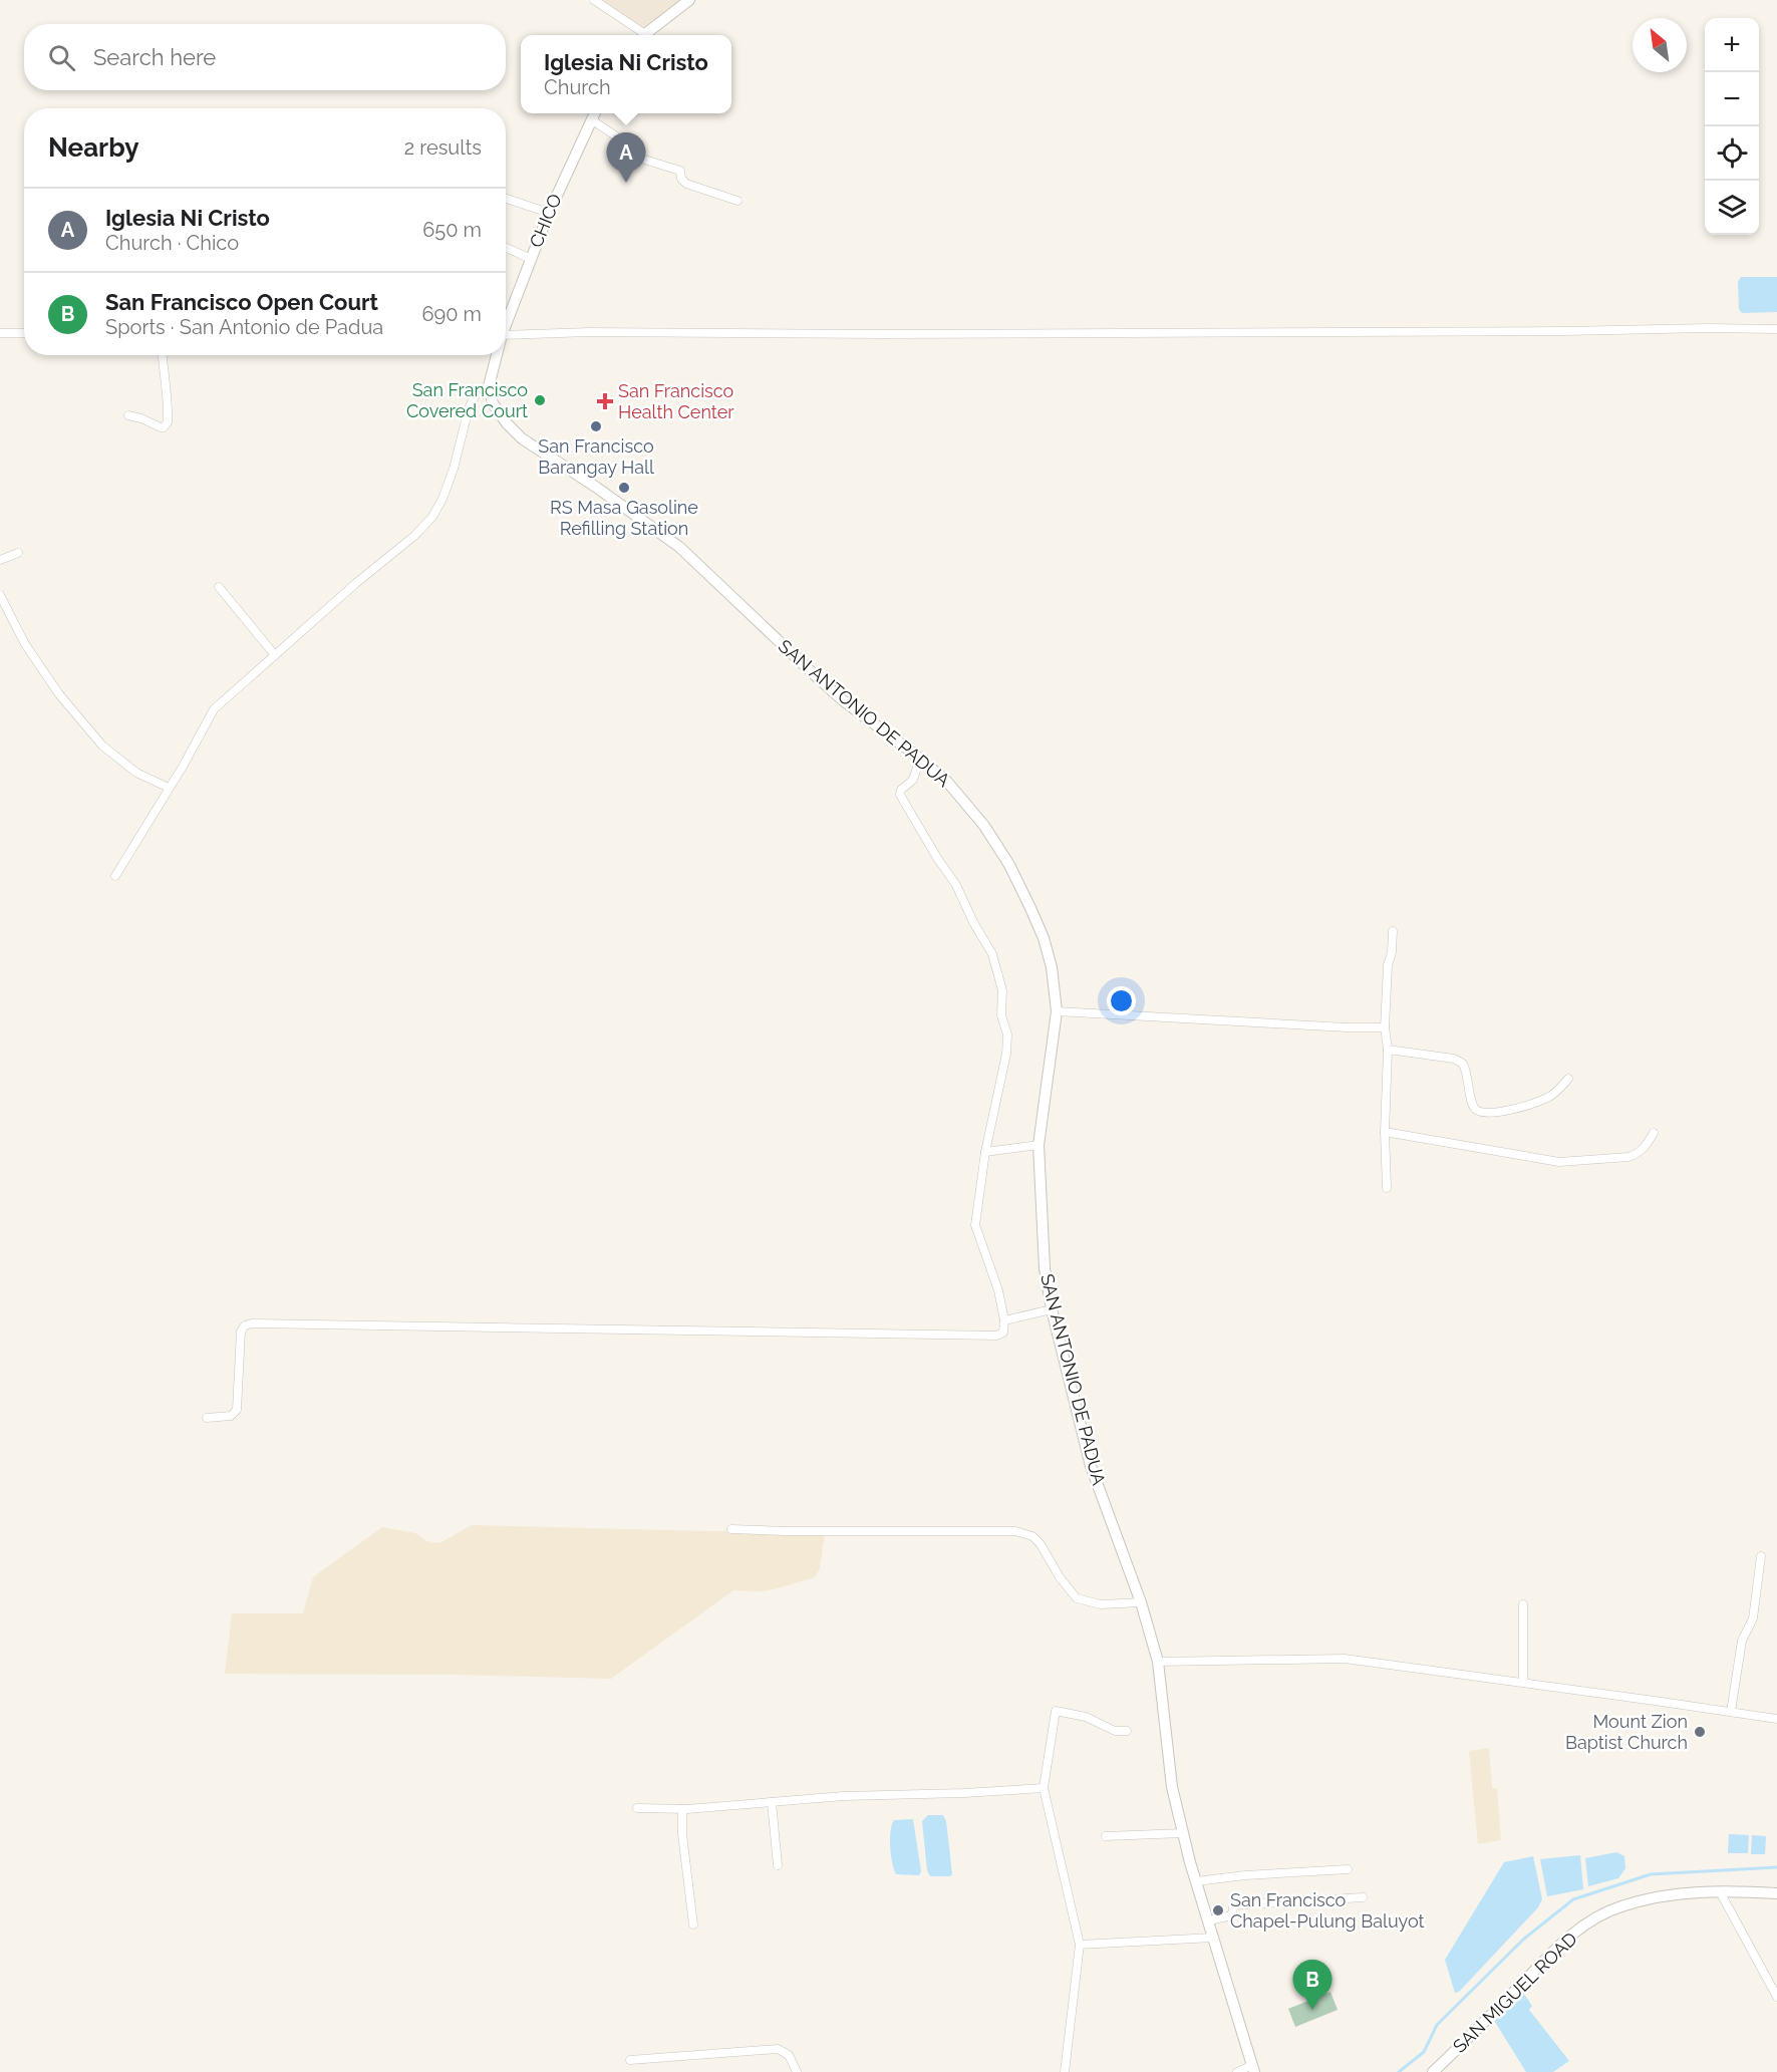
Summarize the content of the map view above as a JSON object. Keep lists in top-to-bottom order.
{
  "streets": {
    "street": ["CHICO", "SAN ANTONIO DE PADUA", "SAN MIGUEL ROAD"]
  },
  "places": {
    "other": [
      "San Francisco Covered Court",
      "San Francisco Barangay Hall",
      "RS Masa Gasoline Refilling Station",
      "Mount Zion Baptist Church",
      "San Francisco Chapel-Pulung Baluyot"
    ],
    "health": ["San Francisco Health Center"]
  },
  "north": "top left",
  "page": {
    "map_buttons": ["+", "−"],
    "search": "Search here",
    "popup": ["Iglesia Ni Cristo", "Church"],
    "heading": ["Nearby", "2 results"],
    "pins": ["A", "B"],
    "list": [
      {
        "mark": "A",
        "name": "Iglesia Ni Cristo",
        "note": "Church · Chico",
        "value": "650 m"
      },
      {
        "mark": "B",
        "name": "San Francisco Open Court",
        "note": "Sports · San Antonio de Padua",
        "value": "690 m"
      }
    ]
  }
}
